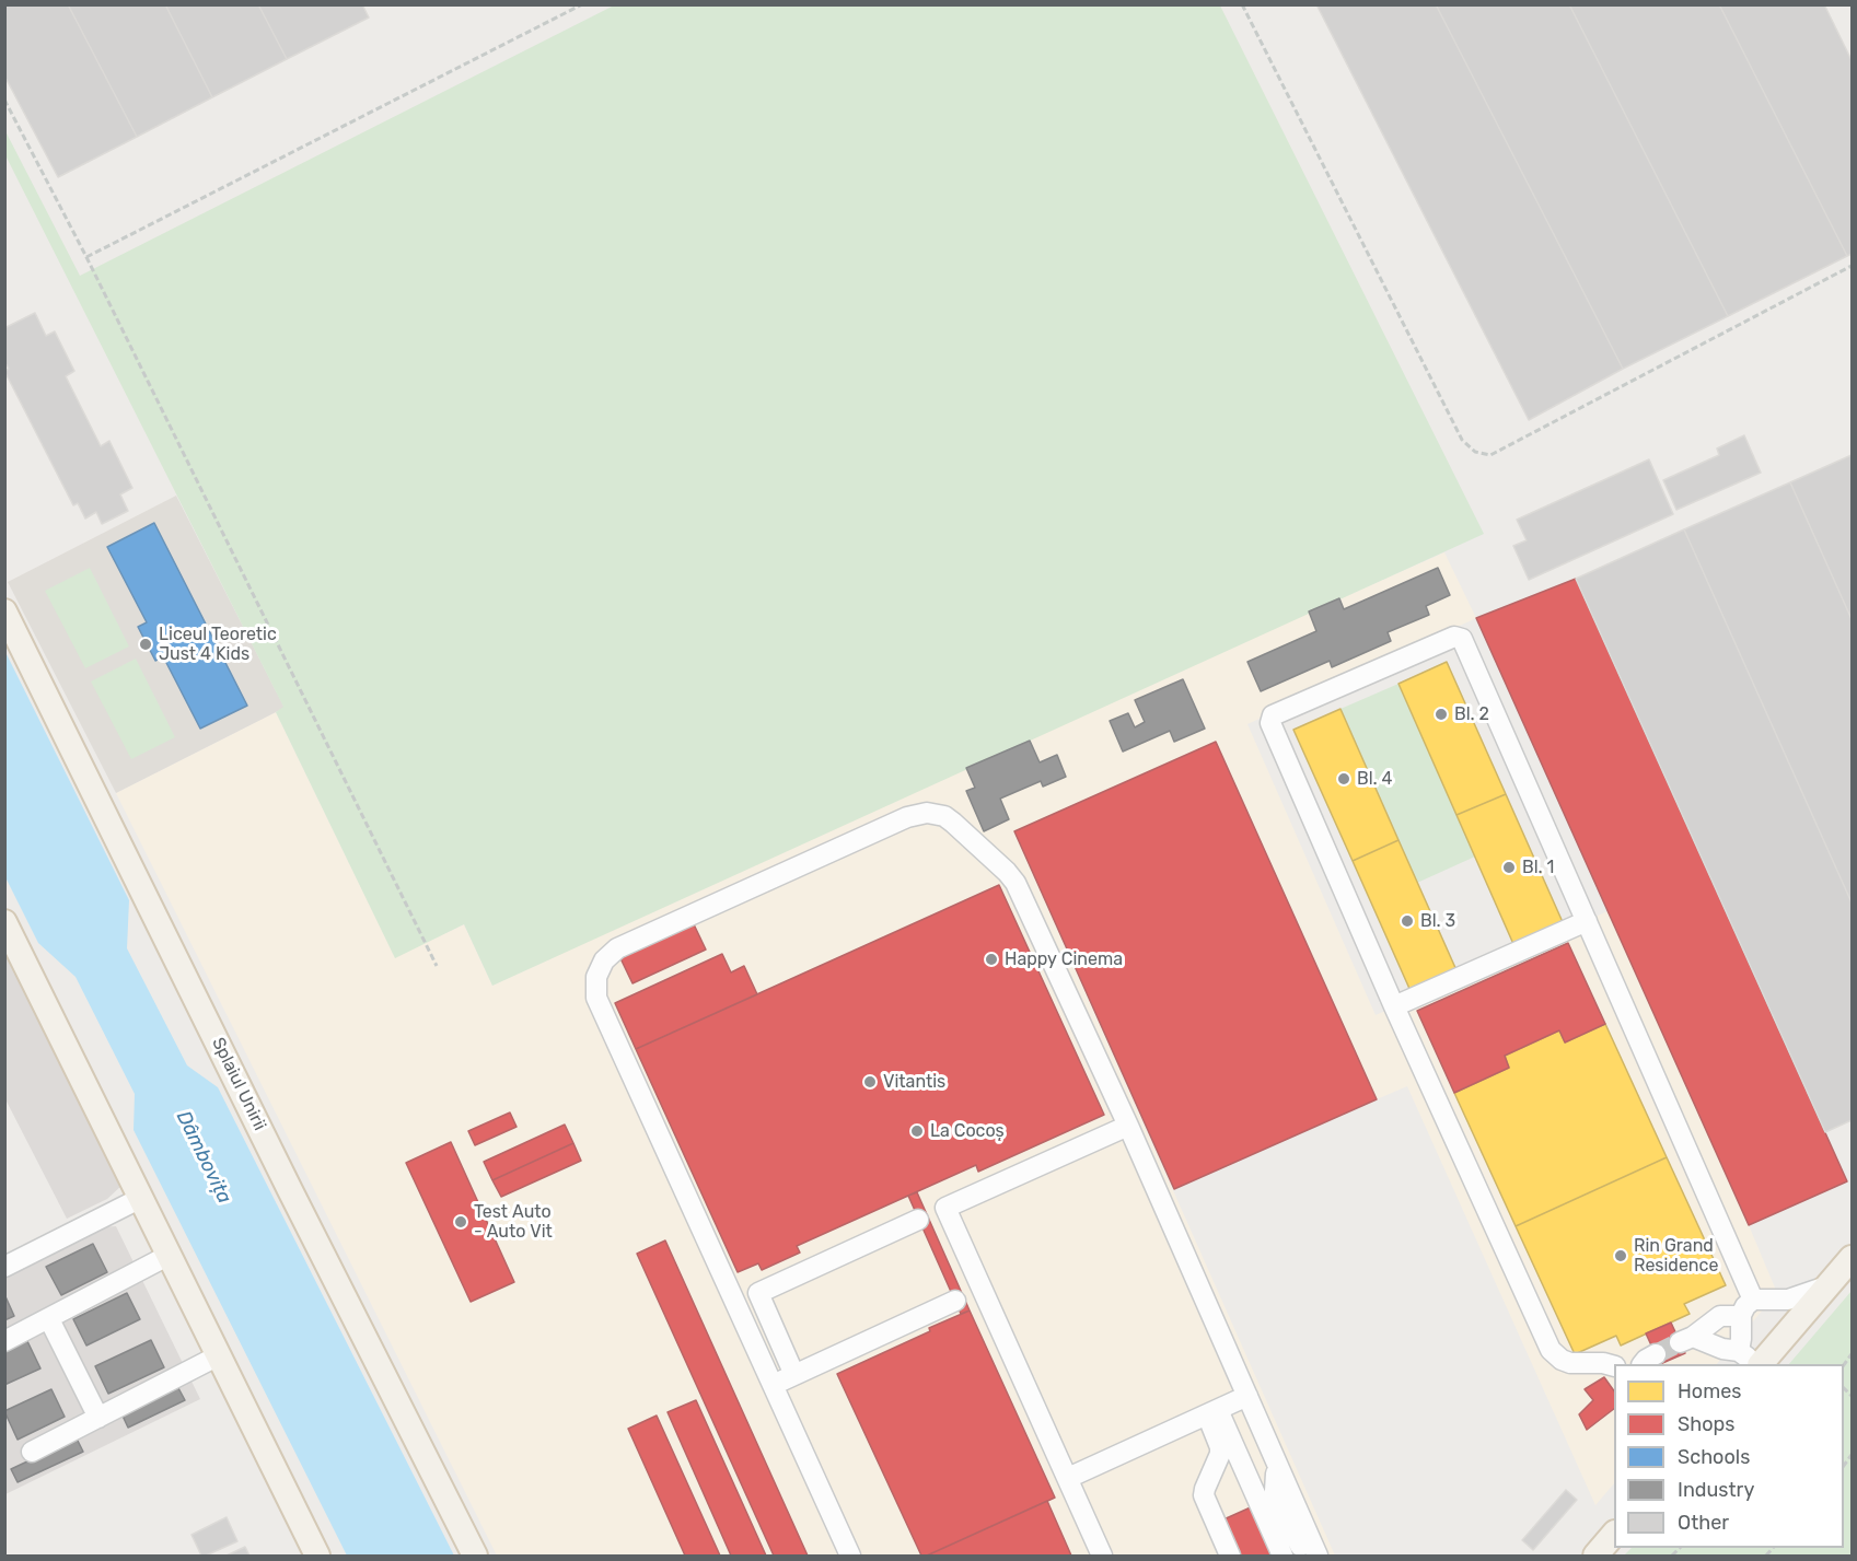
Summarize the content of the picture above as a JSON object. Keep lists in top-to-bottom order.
{
  "streets": {
    "main road": ["Splaiul Unirii"]
  },
  "water": ["Dâmbovița"],
  "places": [
    "Liceul Teoretic Just 4 Kids",
    "Bl. 2",
    "Bl. 4",
    "Bl. 1",
    "Bl. 3",
    "Happy Cinema",
    "Vitantis",
    "La Cocoș",
    "Test Auto - Auto Vit",
    "Rin Grand Residence"
  ],
  "legend": [
    "Homes",
    "Shops",
    "Schools",
    "Industry",
    "Other"
  ]
}
